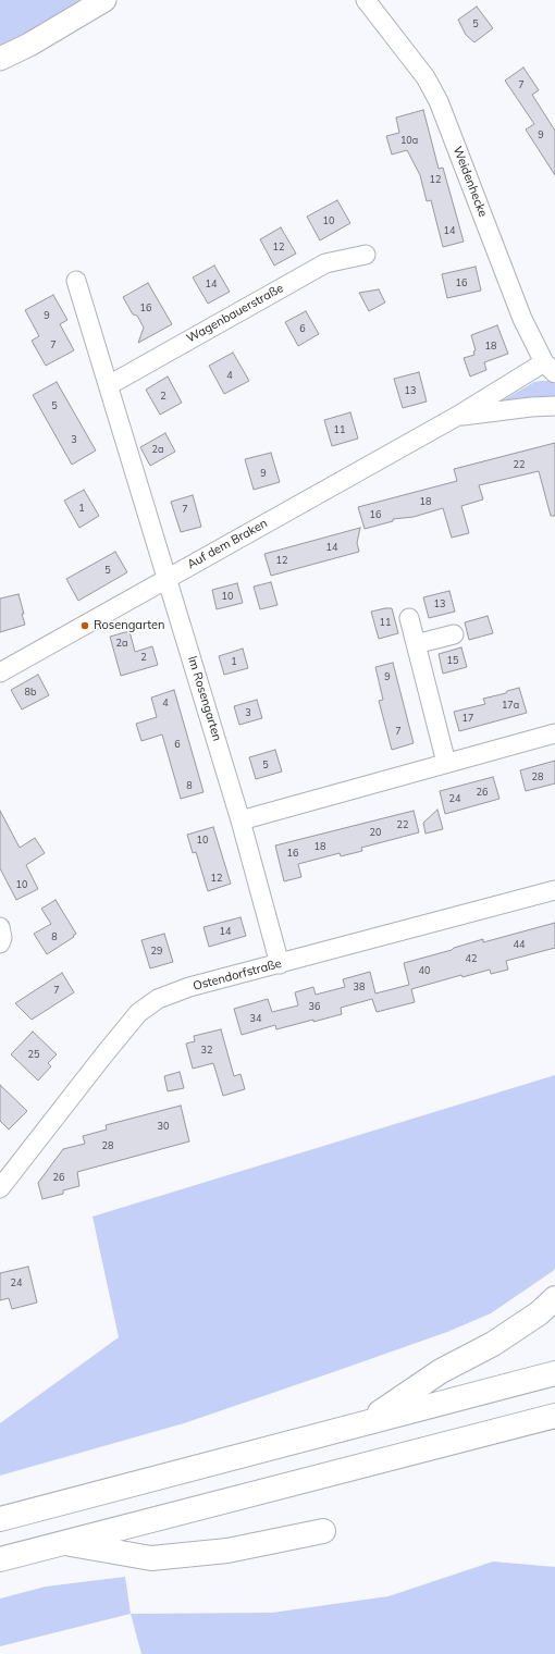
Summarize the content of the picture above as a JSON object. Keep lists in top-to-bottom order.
{
  "streets": {
    "street": [
      "Weidenhecke",
      "Wagenbauerstraße",
      "Auf dem Braken",
      "Im Rosengarten",
      "Ostendorfstraße"
    ]
  },
  "crossings": [
    ["Weidenhecke", "Auf dem Braken"],
    ["Auf dem Braken", "Im Rosengarten"],
    ["Im Rosengarten", "Ostendorfstraße"]
  ],
  "places": ["Rosengarten"],
  "house_numbers": [
    "5",
    "7",
    "9",
    "10a",
    "12",
    "10",
    "14",
    "12",
    "16",
    "14",
    "16",
    "9",
    "6",
    "7",
    "18",
    "4",
    "13",
    "2",
    "5",
    "11",
    "3",
    "2a",
    "22",
    "9",
    "18",
    "1",
    "7",
    "16",
    "14",
    "12",
    "5",
    "10",
    "13",
    "11",
    "2a",
    "2",
    "15",
    "1",
    "9",
    "8b",
    "4",
    "17a",
    "3",
    "17",
    "7",
    "6",
    "5",
    "28",
    "8",
    "26",
    "24",
    "22",
    "20",
    "10",
    "18",
    "16",
    "12",
    "10",
    "14",
    "8",
    "44",
    "29",
    "42",
    "40",
    "38",
    "7",
    "36",
    "34",
    "32",
    "25",
    "30",
    "28",
    "26",
    "24"
  ]
}
